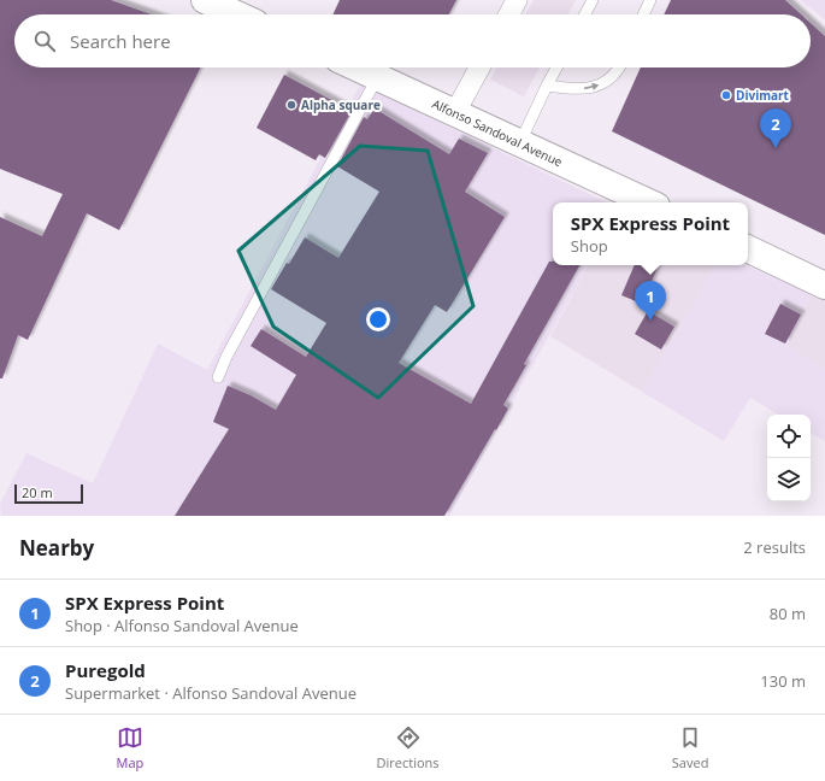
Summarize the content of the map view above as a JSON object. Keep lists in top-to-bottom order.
{
  "streets": {
    "main road": ["Alfonso Sandoval Avenue"]
  },
  "places": ["Divimart", "Alpha square"],
  "scale_bar": "20 m",
  "page": {
    "search": "Search here",
    "pins": ["2", "1"],
    "popup": ["SPX Express Point", "Shop"],
    "scale": "20 m",
    "heading": ["Nearby", "2 results"],
    "list": [
      {
        "mark": "1",
        "name": "SPX Express Point",
        "note": "Shop · Alfonso Sandoval Avenue",
        "value": "80 m"
      },
      {
        "mark": "2",
        "name": "Puregold",
        "note": "Supermarket · Alfonso Sandoval Avenue",
        "value": "130 m"
      }
    ],
    "nav": ["Map", "Directions", "Saved"]
  }
}
